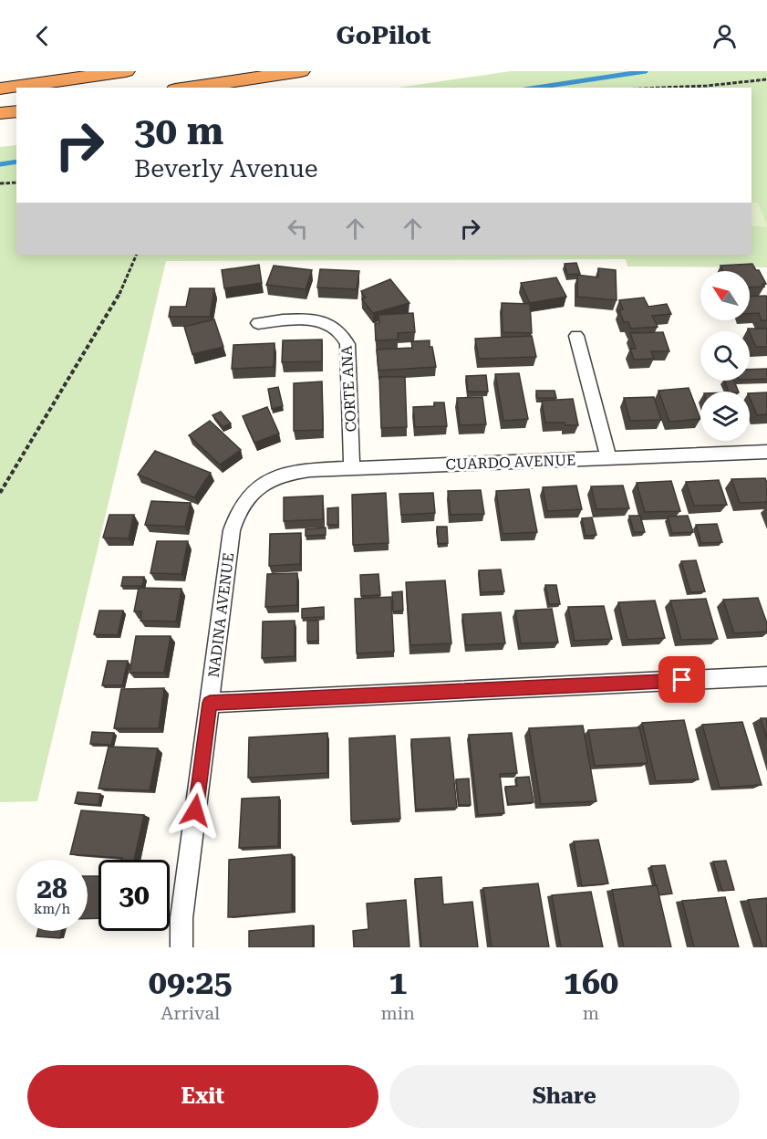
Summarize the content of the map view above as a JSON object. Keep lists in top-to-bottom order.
{
  "streets": {
    "street": ["CORTE ANA", "CUARDO AVENUE", "NADINA AVENUE"]
  },
  "crossings": [
    ["CORTE ANA", "CUARDO AVENUE"],
    ["CUARDO AVENUE", "NADINA AVENUE"]
  ],
  "north": "top left",
  "page": {
    "header": "GoPilot",
    "turn": ["30 m", "Beverly Avenue"],
    "speed": "28 km/h",
    "limit": "30",
    "eta": [
      "09:25",
      "Arrival",
      "1",
      "min",
      "160",
      "m"
    ],
    "buttons": ["Exit", "Share"]
  }
}
